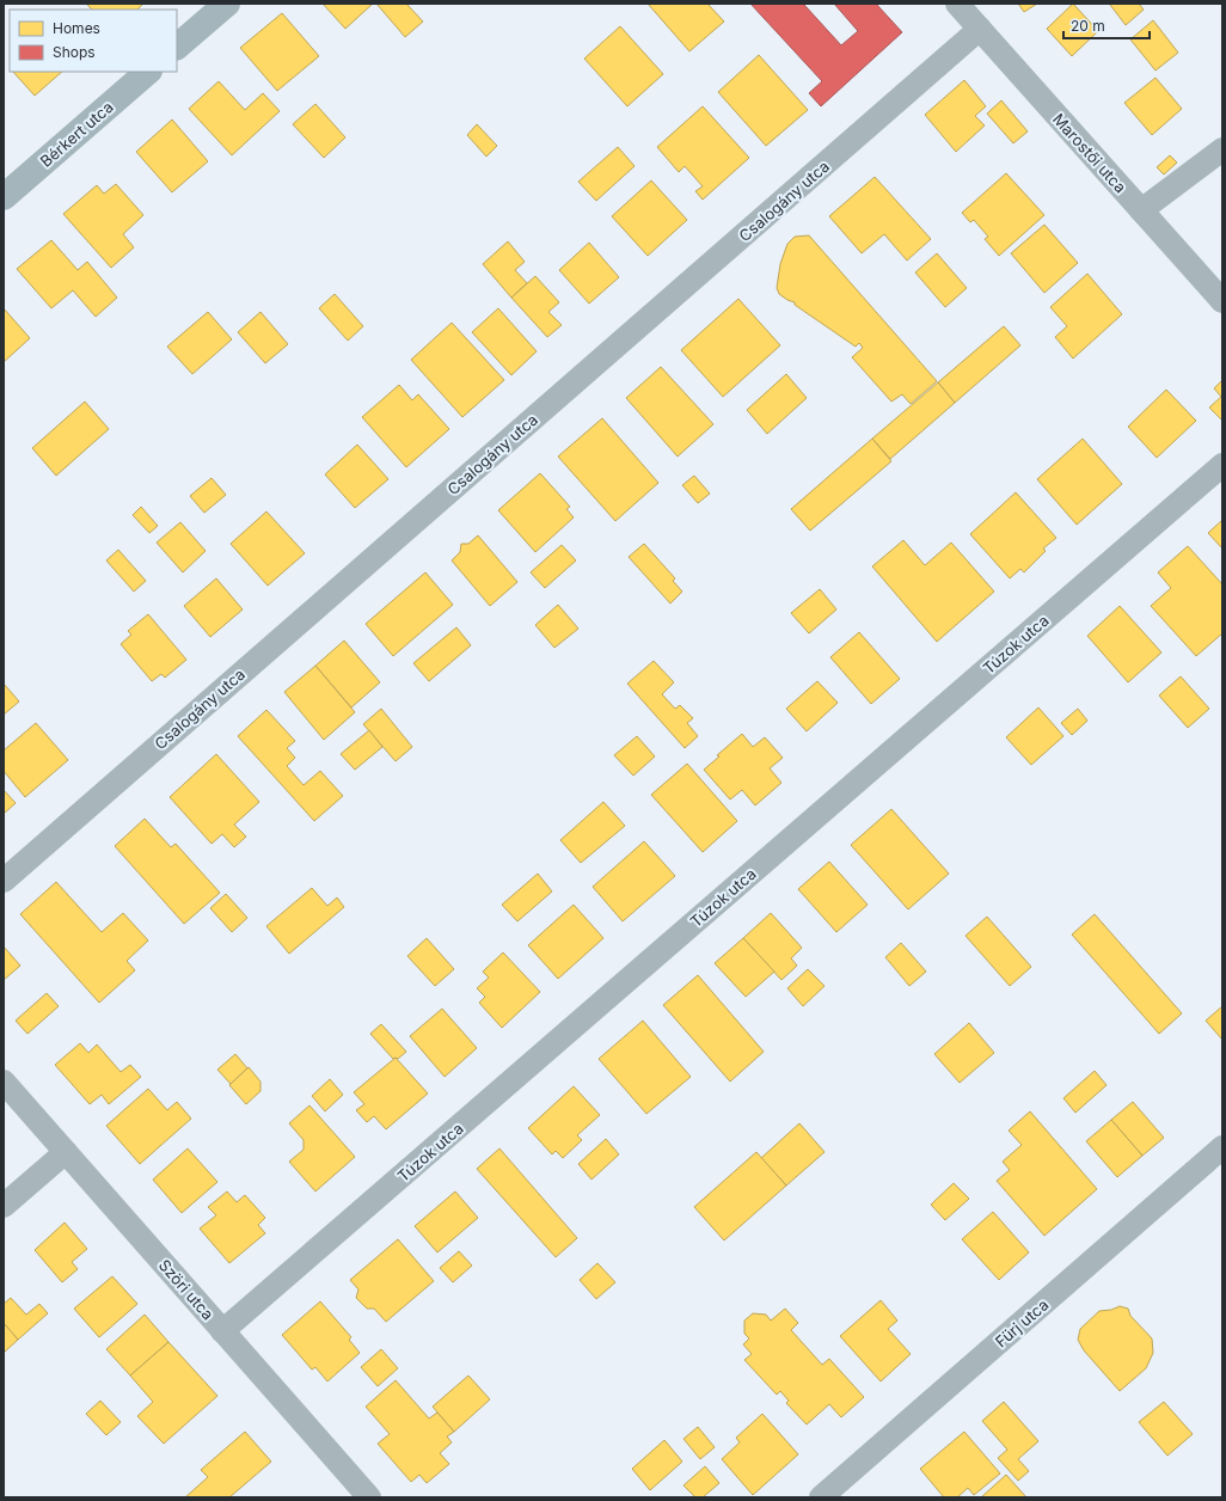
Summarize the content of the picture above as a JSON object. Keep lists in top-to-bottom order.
{
  "streets": {
    "street": [
      "Bérkert utca",
      "Marostői utca",
      "Csalogány utca",
      "Túzok utca",
      "Szöri utca",
      "Fürj utca"
    ]
  },
  "crossings": [
    ["Marostői utca", "Csalogány utca"],
    ["Túzok utca", "Szöri utca"]
  ],
  "legend": ["Homes", "Shops"],
  "scale_bar": "20 m"
}
